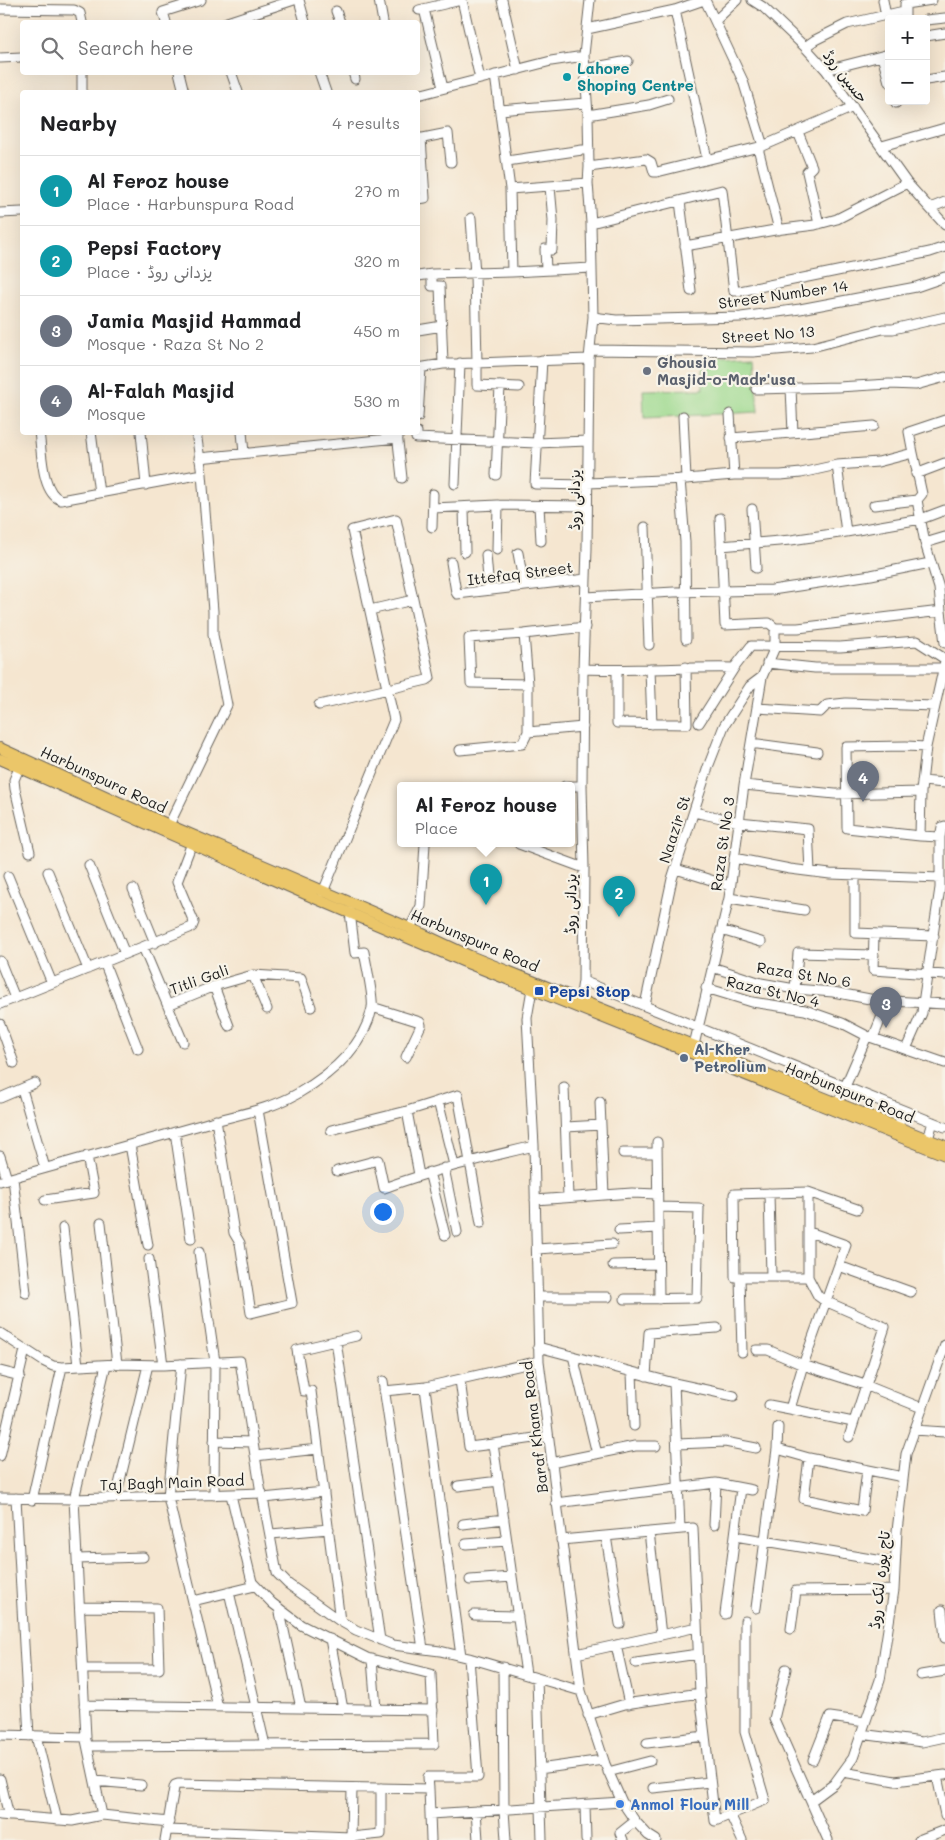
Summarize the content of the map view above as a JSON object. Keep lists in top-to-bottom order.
{
  "streets": {
    "main road": ["Harbunspura Road"],
    "street": [
      "حسین روڈ",
      "Street Number 14",
      "Street No 13",
      "یزدانی روڈ",
      "Ittefaq Street",
      "Naazir St",
      "Raza St No 3",
      "Raza St No 6",
      "Titli Gali",
      "Raza St No 4",
      "Baraf Khana Road",
      "Taj Bagh Main Road",
      "تاج پورہ لنک روڈ"
    ]
  },
  "crossings": [
    ["Street Number 14", "یزدانی روڈ"],
    ["Street No 13", "یزدانی روڈ"],
    ["یزدانی روڈ", "Ittefaq Street"],
    ["یزدانی روڈ", "Harbunspura Road"],
    ["Harbunspura Road", "Raza St No 3"],
    ["Harbunspura Road", "Baraf Khana Road"],
    ["Naazir St", "Raza St No 3"],
    ["Raza St No 3", "Raza St No 6"],
    ["Raza St No 3", "Raza St No 4"],
    ["Baraf Khana Road", "Taj Bagh Main Road"]
  ],
  "places": {
    "other": [
      "Lahore Shoping Centre",
      "Ghousia Masjid-o-Madr'usa",
      "Al-Kher Petrolium",
      "Anmol Flour Mill"
    ],
    "transit": ["Pepsi Stop"]
  },
  "page": {
    "map_buttons": ["+", "−"],
    "search": "Search here",
    "heading": ["Nearby", "4 results"],
    "list": [
      {
        "mark": "1",
        "name": "Al Feroz house",
        "note": "Place · Harbunspura Road",
        "value": "270 m"
      },
      {
        "mark": "2",
        "name": "Pepsi Factory",
        "note": "Place · یزدانی روڈ",
        "value": "320 m"
      },
      {
        "mark": "3",
        "name": "Jamia Masjid Hammad",
        "note": "Mosque · Raza St No 2",
        "value": "450 m"
      },
      {
        "mark": "4",
        "name": "Al-Falah Masjid",
        "note": "Mosque",
        "value": "530 m"
      }
    ],
    "pins": [
      "4",
      "1",
      "2",
      "3"
    ],
    "popup": ["Al Feroz house", "Place"]
  }
}
